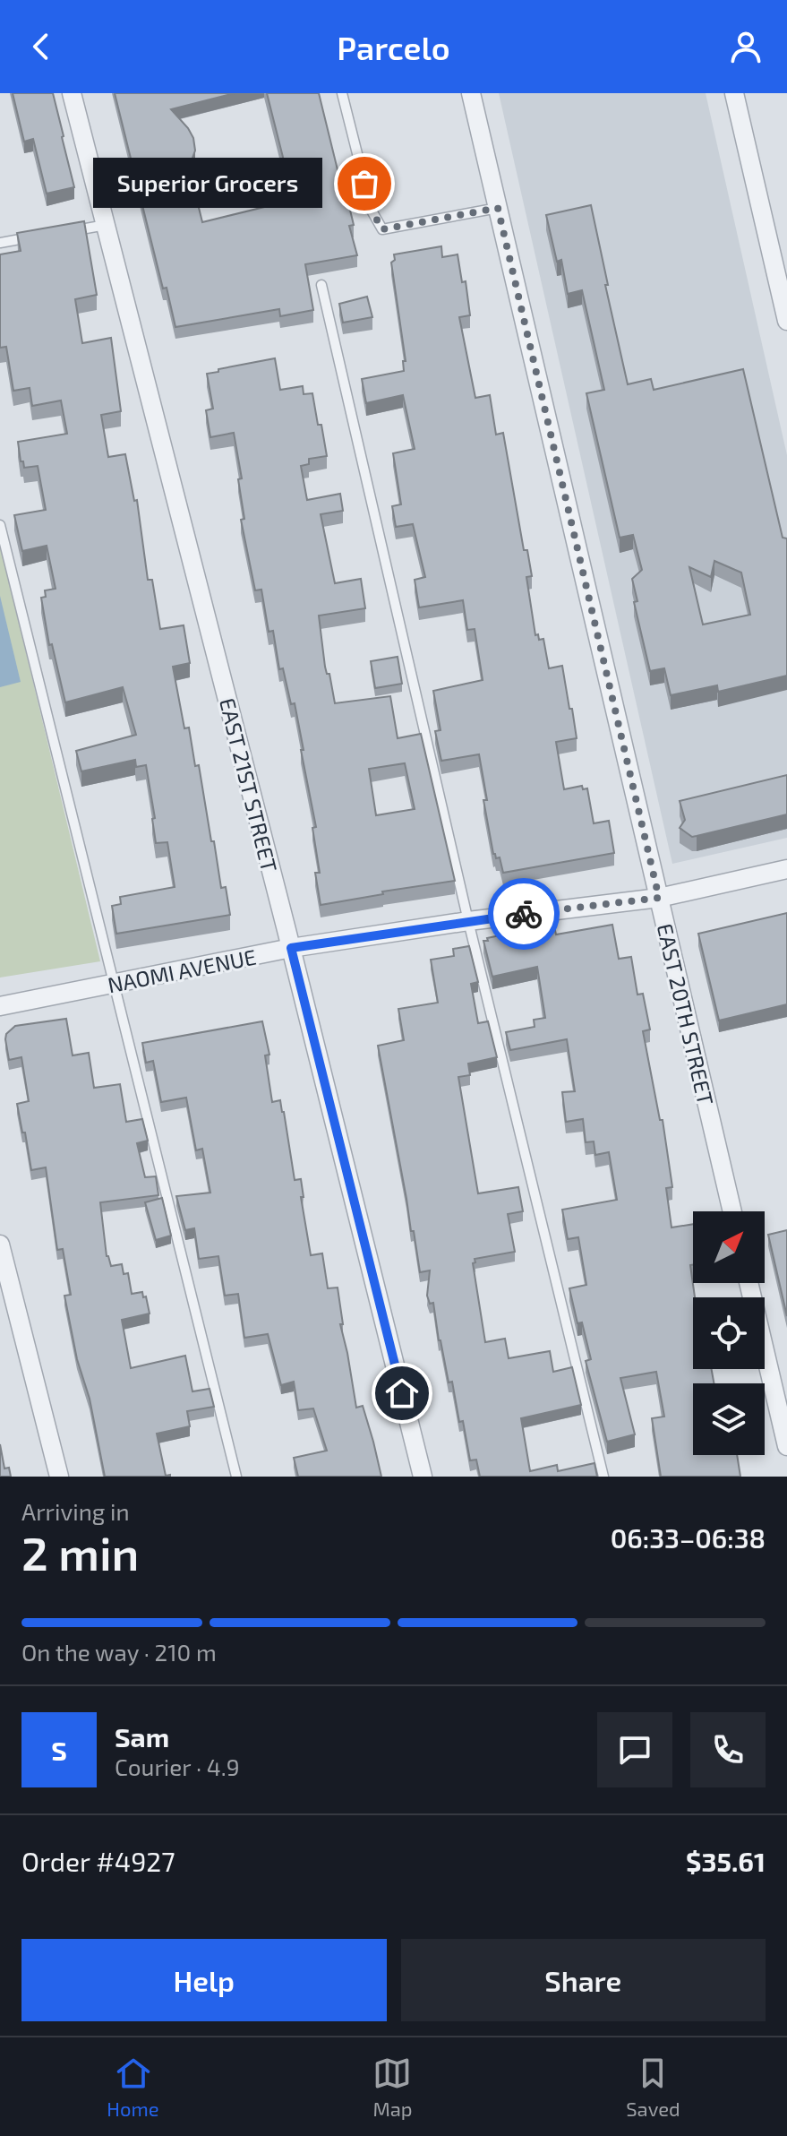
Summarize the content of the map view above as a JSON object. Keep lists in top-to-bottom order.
{
  "streets": {
    "street": ["EAST 21ST STREET", "NAOMI AVENUE", "EAST 20TH STREET"]
  },
  "crossings": [
    ["EAST 21ST STREET", "NAOMI AVENUE"],
    ["NAOMI AVENUE", "EAST 20TH STREET"]
  ],
  "places": ["Superior Grocers"],
  "north": "top right",
  "page": {
    "header": "Parcelo",
    "bubble": "Superior Grocers",
    "heading": ["2 min", "Arriving in", "06:33–06:38"],
    "panel": [
      "Sam",
      "Courier · 4.9",
      "Order #4927",
      "$35.61"
    ],
    "bar": "On the way · 210 m",
    "round": "S",
    "buttons": ["Help", "Share"],
    "tabs": ["Home", "Map", "Saved"]
  }
}
